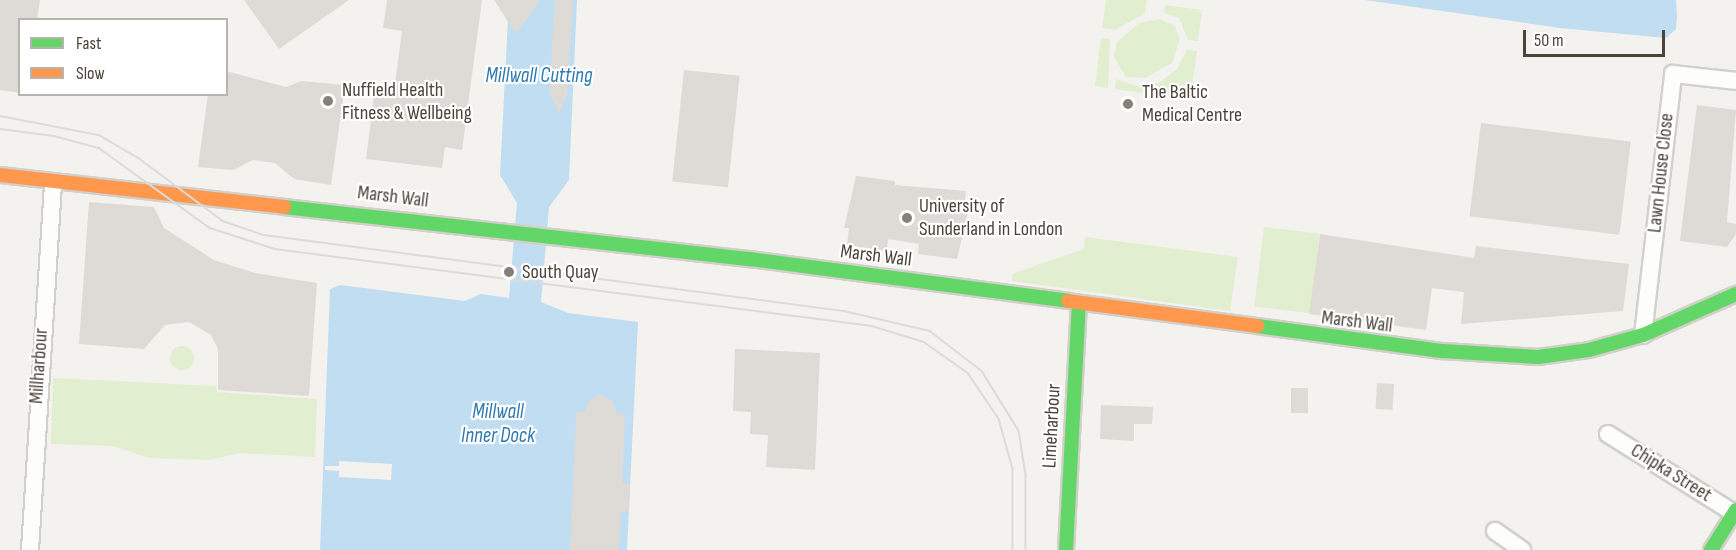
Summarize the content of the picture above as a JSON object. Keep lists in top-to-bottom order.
{
  "streets": {
    "street": [
      "Lawn House Close",
      "Marsh Wall",
      "Millharbour",
      "Limeharbour",
      "Chipka Street"
    ]
  },
  "crossings": [
    ["Lawn House Close", "Marsh Wall"],
    ["Marsh Wall", "Millharbour"],
    ["Marsh Wall", "Limeharbour"]
  ],
  "water": ["Millwall Cutting", "Millwall Inner Dock"],
  "places": [
    "Nuffield Health Fitness & Wellbeing",
    "The Baltic Medical Centre",
    "University of Sunderland in London",
    "South Quay"
  ],
  "legend": ["Fast", "Slow"],
  "scale_bar": "50 m"
}
